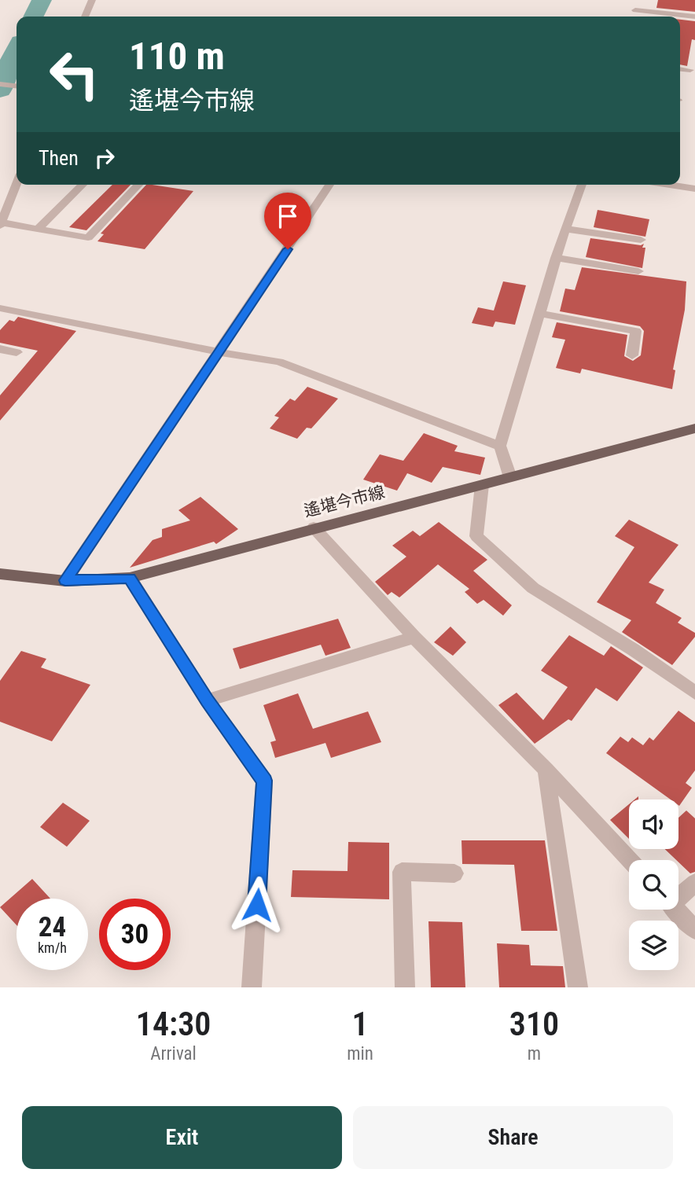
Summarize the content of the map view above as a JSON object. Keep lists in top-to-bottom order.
{
  "streets": {
    "main road": ["遙堪今市線"]
  },
  "page": {
    "turn": ["110 m", "遙堪今市線"],
    "then": "Then",
    "speed": "24 km/h",
    "limit": "30",
    "eta": [
      "14:30",
      "Arrival",
      "1",
      "min",
      "310",
      "m"
    ],
    "buttons": ["Exit", "Share"]
  }
}
